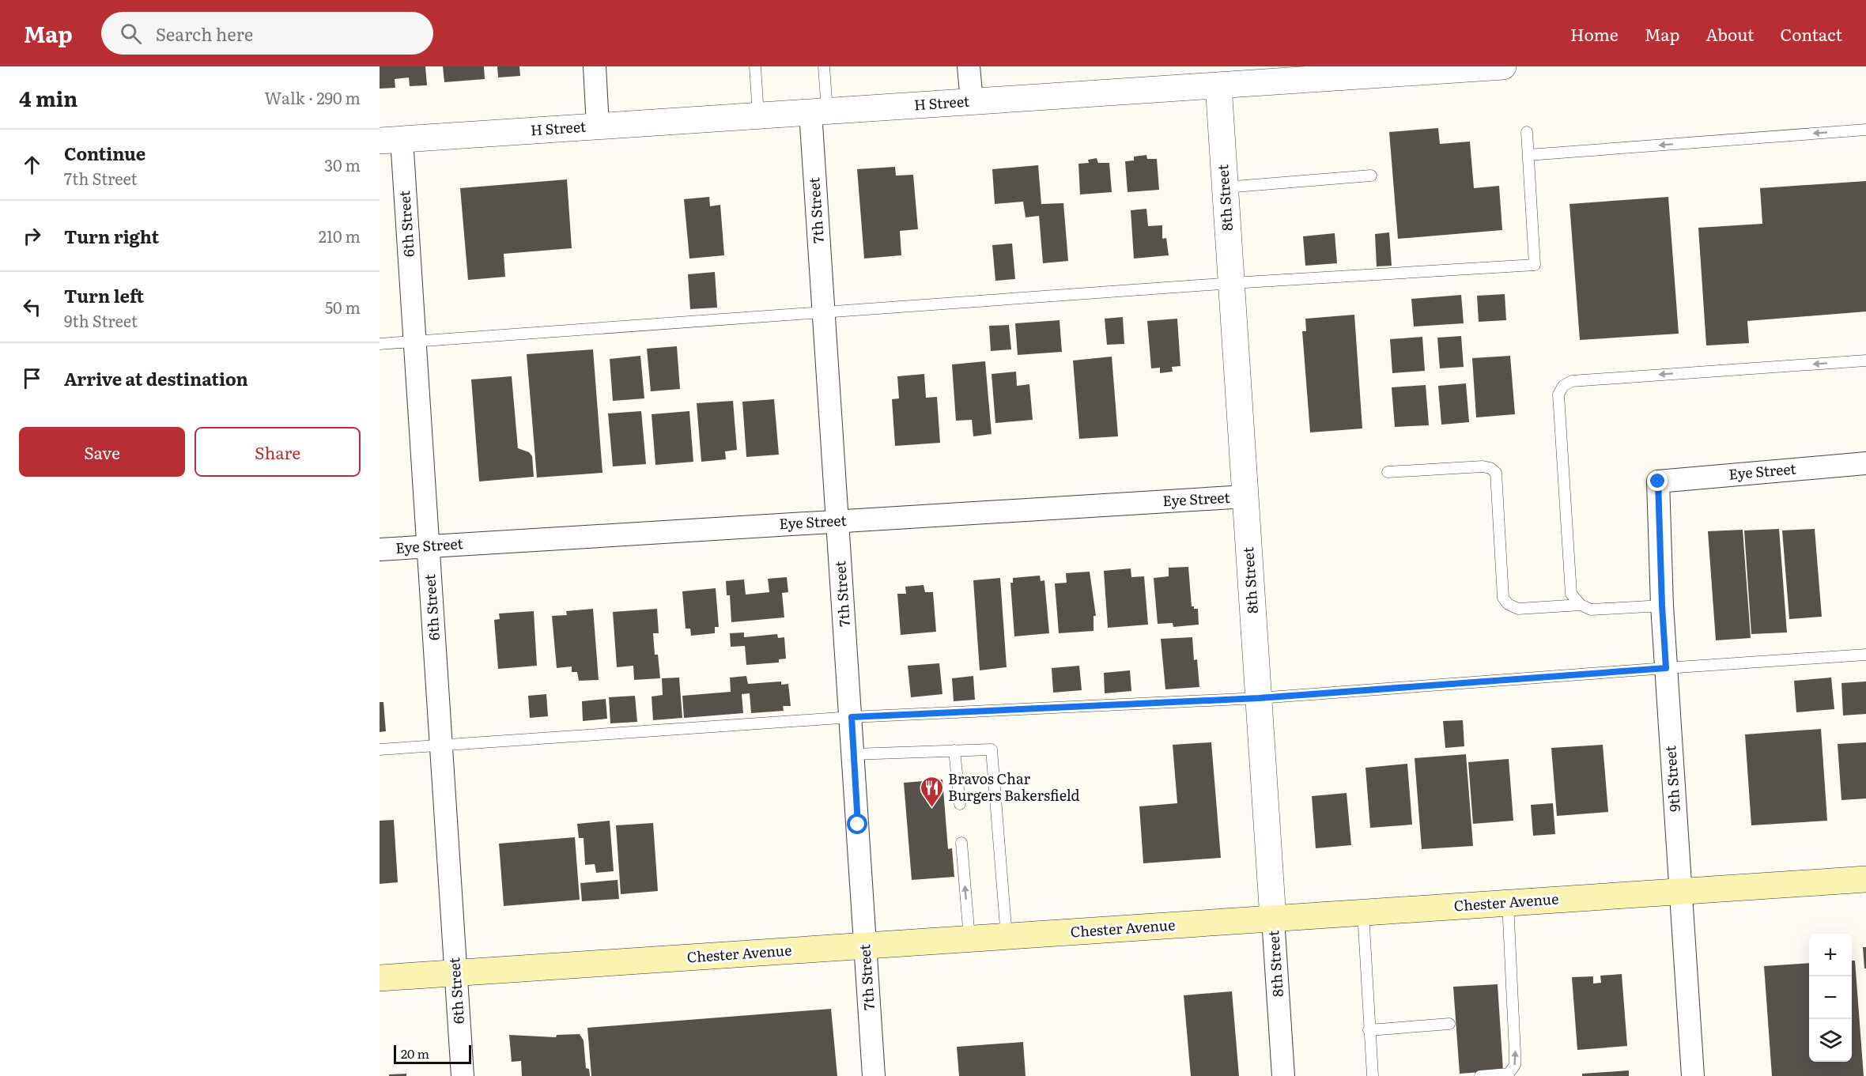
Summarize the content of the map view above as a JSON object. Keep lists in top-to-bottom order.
{
  "streets": {
    "main road": ["Chester Avenue"],
    "street": [
      "H Street",
      "8th Street",
      "7th Street",
      "6th Street",
      "Eye Street",
      "9th Street"
    ]
  },
  "crossings": [
    ["H Street", "8th Street"],
    ["H Street", "7th Street"],
    ["H Street", "6th Street"],
    ["8th Street", "Eye Street"],
    ["8th Street", "Chester Avenue"],
    ["7th Street", "Eye Street"],
    ["7th Street", "Chester Avenue"],
    ["6th Street", "Eye Street"],
    ["6th Street", "Chester Avenue"],
    ["Eye Street", "9th Street"],
    ["9th Street", "Chester Avenue"]
  ],
  "places": {
    "restaurant": ["Bravos Char Burgers Bakersfield"]
  },
  "scale_bar": "20 m",
  "page": {
    "header": "Map",
    "search": "Search here",
    "nav": [
      "Home",
      "Map",
      "About",
      "Contact"
    ],
    "heading": ["4 min", "Walk · 290 m"],
    "list": [
      ["Continue", "7th Street", "30 m"],
      ["Turn right", "210 m"],
      ["Turn left", "9th Street", "50 m"],
      "Arrive at destination"
    ],
    "buttons": ["Save", "Share"],
    "map_buttons": ["+", "−"],
    "scale": "20 m"
  }
}
